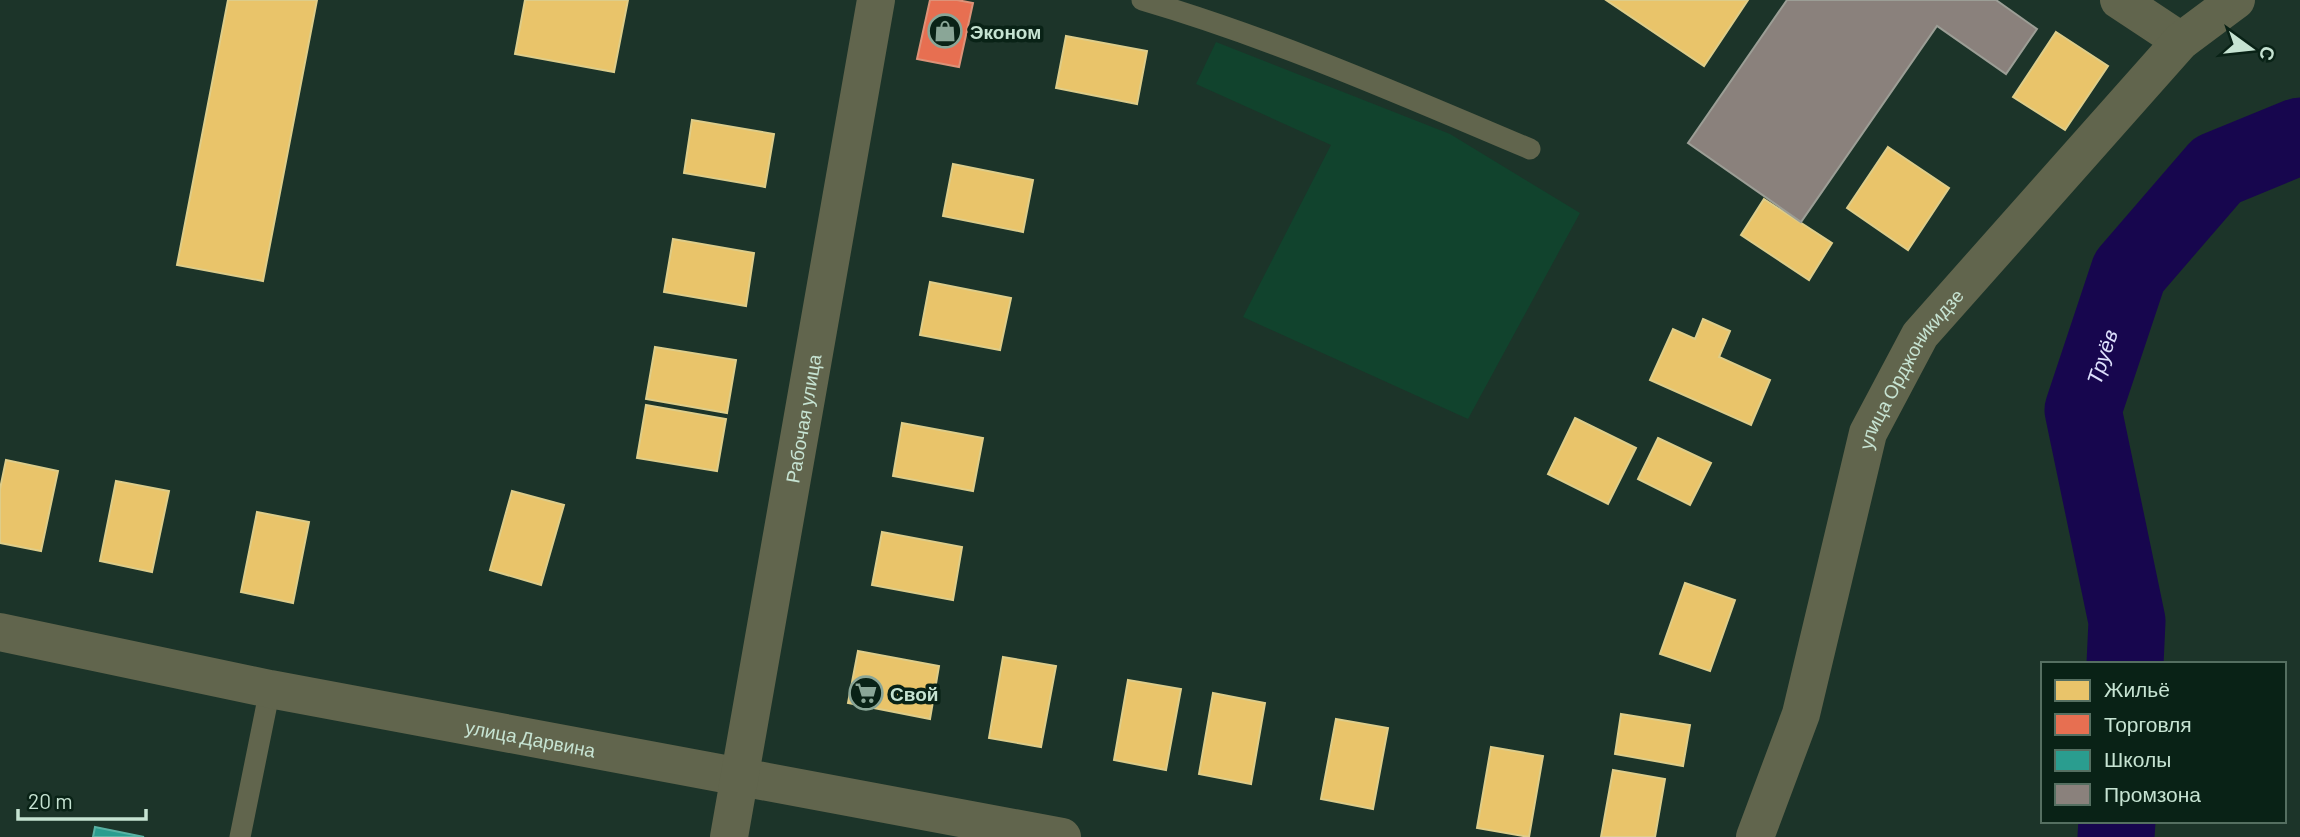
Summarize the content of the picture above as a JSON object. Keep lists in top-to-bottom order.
{
  "streets": {
    "street": ["улица Орджоникидзе", "Рабочая улица", "улица Дарвина"]
  },
  "crossings": [
    ["Рабочая улица", "улица Дарвина"]
  ],
  "water": ["Труёв"],
  "places": {
    "shop": ["Эконом"],
    "supermarket": ["Свой"]
  },
  "legend": [
    "Жильё",
    "Торговля",
    "Школы",
    "Промзона"
  ],
  "scale_bar": "20 m",
  "north": "right"
}
